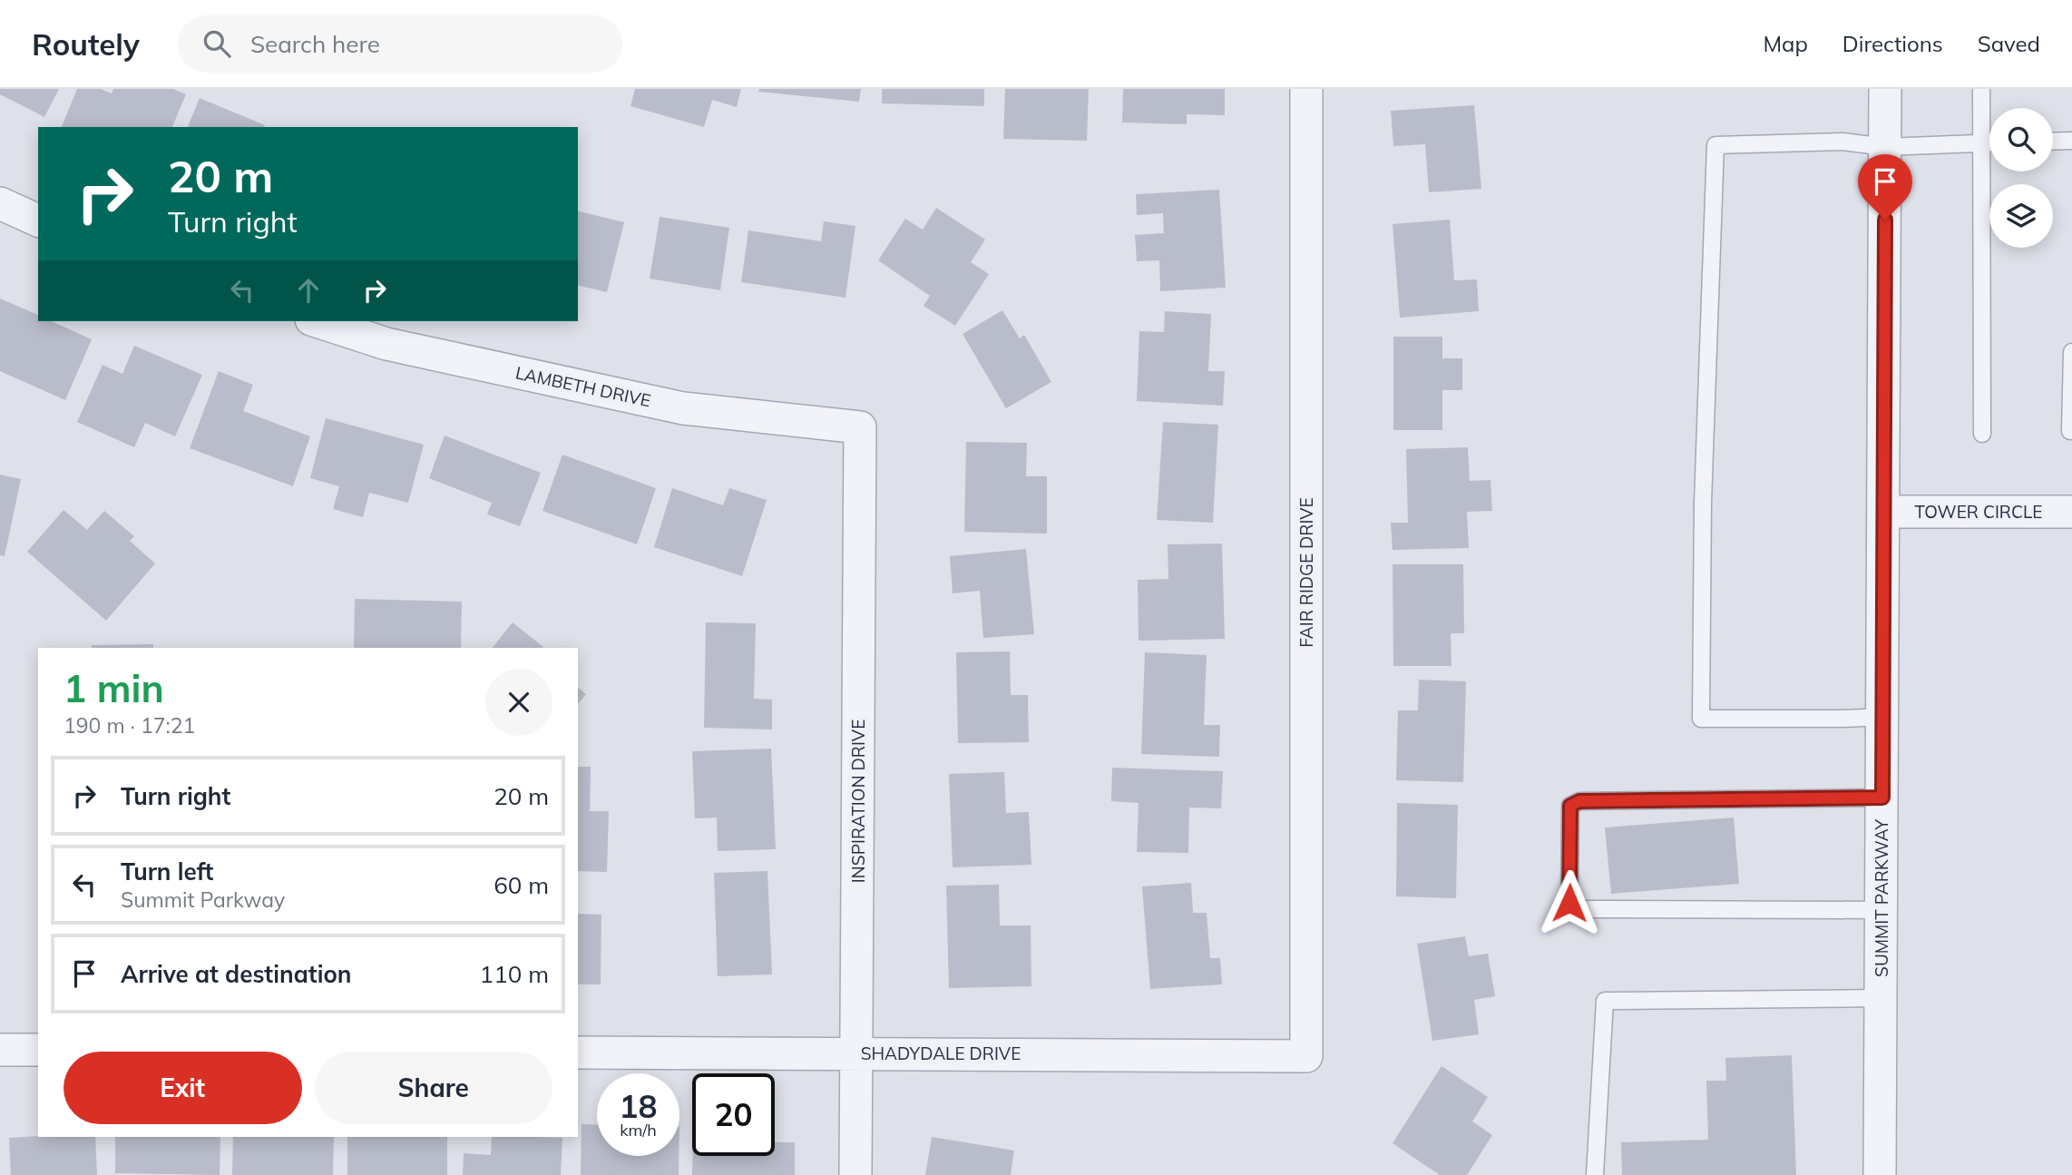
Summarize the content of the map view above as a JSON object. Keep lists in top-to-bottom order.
{
  "streets": {
    "street": [
      "LAMBETH DRIVE",
      "TOWER CIRCLE",
      "FAIR RIDGE DRIVE",
      "INSPIRATION DRIVE",
      "SUMMIT PARKWAY",
      "SHADYDALE DRIVE"
    ]
  },
  "crossings": [
    ["LAMBETH DRIVE", "INSPIRATION DRIVE"],
    ["TOWER CIRCLE", "SUMMIT PARKWAY"],
    ["FAIR RIDGE DRIVE", "SHADYDALE DRIVE"],
    ["INSPIRATION DRIVE", "SHADYDALE DRIVE"]
  ],
  "page": {
    "header": "Routely",
    "search": "Search here",
    "nav": ["Map", "Directions", "Saved"],
    "turn": ["20 m", "Turn right"],
    "heading": ["1 min", "190 m · 17:21"],
    "list": [
      {
        "name": "Turn right",
        "value": "20 m"
      },
      {
        "name": "Turn left",
        "note": "Summit Parkway",
        "value": "60 m"
      },
      {
        "name": "Arrive at destination",
        "value": "110 m"
      }
    ],
    "buttons": ["Exit", "Share"],
    "speed": "18 km/h",
    "limit": "20"
  }
}
